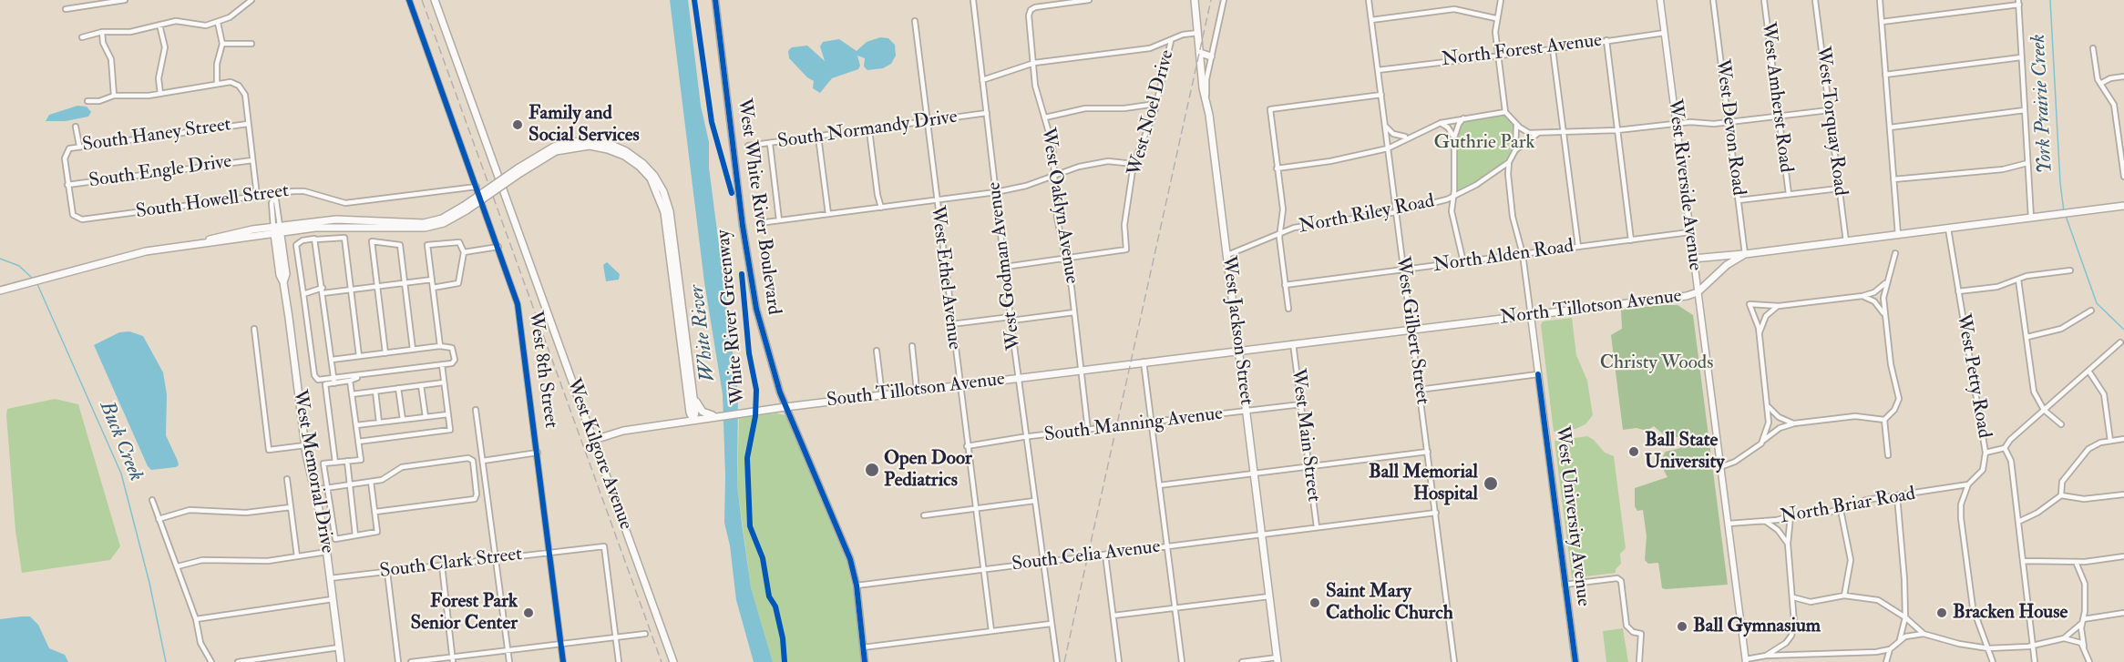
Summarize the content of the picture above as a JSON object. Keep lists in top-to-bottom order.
{
  "streets": {
    "main road": [
      "North Tillotson Avenue",
      "West Jackson Street",
      "South Tillotson Avenue",
      "West Kilgore Avenue",
      "West Memorial Drive"
    ],
    "street": [
      "North Forest Avenue",
      "West Amherst Road",
      "West Noel Drive",
      "West Torquay Road",
      "West Devon Road",
      "South Normandy Drive",
      "South Haney Street",
      "South Engle Drive",
      "West Riverside Avenue",
      "South Howell Street",
      "West Oaklyn Avenue",
      "West White River Boulevard",
      "North Riley Road",
      "North Alden Road",
      "West Godman Avenue",
      "West Ethel Avenue",
      "West Gilbert Street",
      "West 8th Street",
      "West Petty Road",
      "South Manning Avenue",
      "West Main Street",
      "North Briar Road",
      "West University Avenue",
      "South Celia Avenue",
      "South Clark Street"
    ],
    "cycle path": ["White River Greenway"]
  },
  "crossings": [
    ["North Forest Avenue", "West Riverside Avenue"],
    ["North Forest Avenue", "West Gilbert Street"],
    ["West Noel Drive", "West Oaklyn Avenue"],
    ["West Torquay Road", "North Tillotson Avenue"],
    ["West Devon Road", "North Tillotson Avenue"],
    ["South Normandy Drive", "West Godman Avenue"],
    ["South Normandy Drive", "West Ethel Avenue"],
    ["South Haney Street", "South Engle Drive"],
    ["South Haney Street", "South Howell Street"],
    ["South Engle Drive", "South Howell Street"],
    ["West Riverside Avenue", "North Alden Road"],
    ["West Riverside Avenue", "North Tillotson Avenue"],
    ["West Riverside Avenue", "North Briar Road"],
    ["South Howell Street", "West 8th Street"],
    ["South Howell Street", "West Memorial Drive"],
    ["West Oaklyn Avenue", "South Tillotson Avenue"],
    ["West Oaklyn Avenue", "South Manning Avenue"],
    ["West White River Boulevard", "South Tillotson Avenue"],
    ["West White River Boulevard", "South Celia Avenue"],
    ["North Riley Road", "West Jackson Street"],
    ["North Riley Road", "West Gilbert Street"],
    ["North Riley Road", "West University Avenue"],
    ["North Alden Road", "West Gilbert Street"],
    ["North Alden Road", "West University Avenue"],
    ["West Godman Avenue", "South Tillotson Avenue"],
    ["West Godman Avenue", "South Manning Avenue"],
    ["West Godman Avenue", "South Celia Avenue"],
    ["West Ethel Avenue", "South Tillotson Avenue"],
    ["West Ethel Avenue", "South Manning Avenue"],
    ["West Ethel Avenue", "South Celia Avenue"],
    ["North Tillotson Avenue", "West Jackson Street"],
    ["North Tillotson Avenue", "West Gilbert Street"],
    ["North Tillotson Avenue", "West Petty Road"],
    ["North Tillotson Avenue", "South Tillotson Avenue"],
    ["North Tillotson Avenue", "West Main Street"],
    ["North Tillotson Avenue", "West University Avenue"],
    ["West Jackson Street", "South Tillotson Avenue"],
    ["West Jackson Street", "South Manning Avenue"],
    ["West Jackson Street", "South Celia Avenue"],
    ["West Gilbert Street", "South Celia Avenue"],
    ["West 8th Street", "South Clark Street"],
    ["South Manning Avenue", "West Main Street"],
    ["West Main Street", "South Celia Avenue"],
    ["West Memorial Drive", "South Clark Street"]
  ],
  "water": ["York Prairie Creek", "White River", "Buck Creek"],
  "parks": ["Guthrie Park", "Christy Woods"],
  "places": [
    "Family and Social Services",
    "Ball State University",
    "Open Door Pediatrics",
    "Ball Memorial Hospital",
    "Saint Mary Catholic Church",
    "Forest Park Senior Center",
    "Bracken House",
    "Ball Gymnasium"
  ]
}
